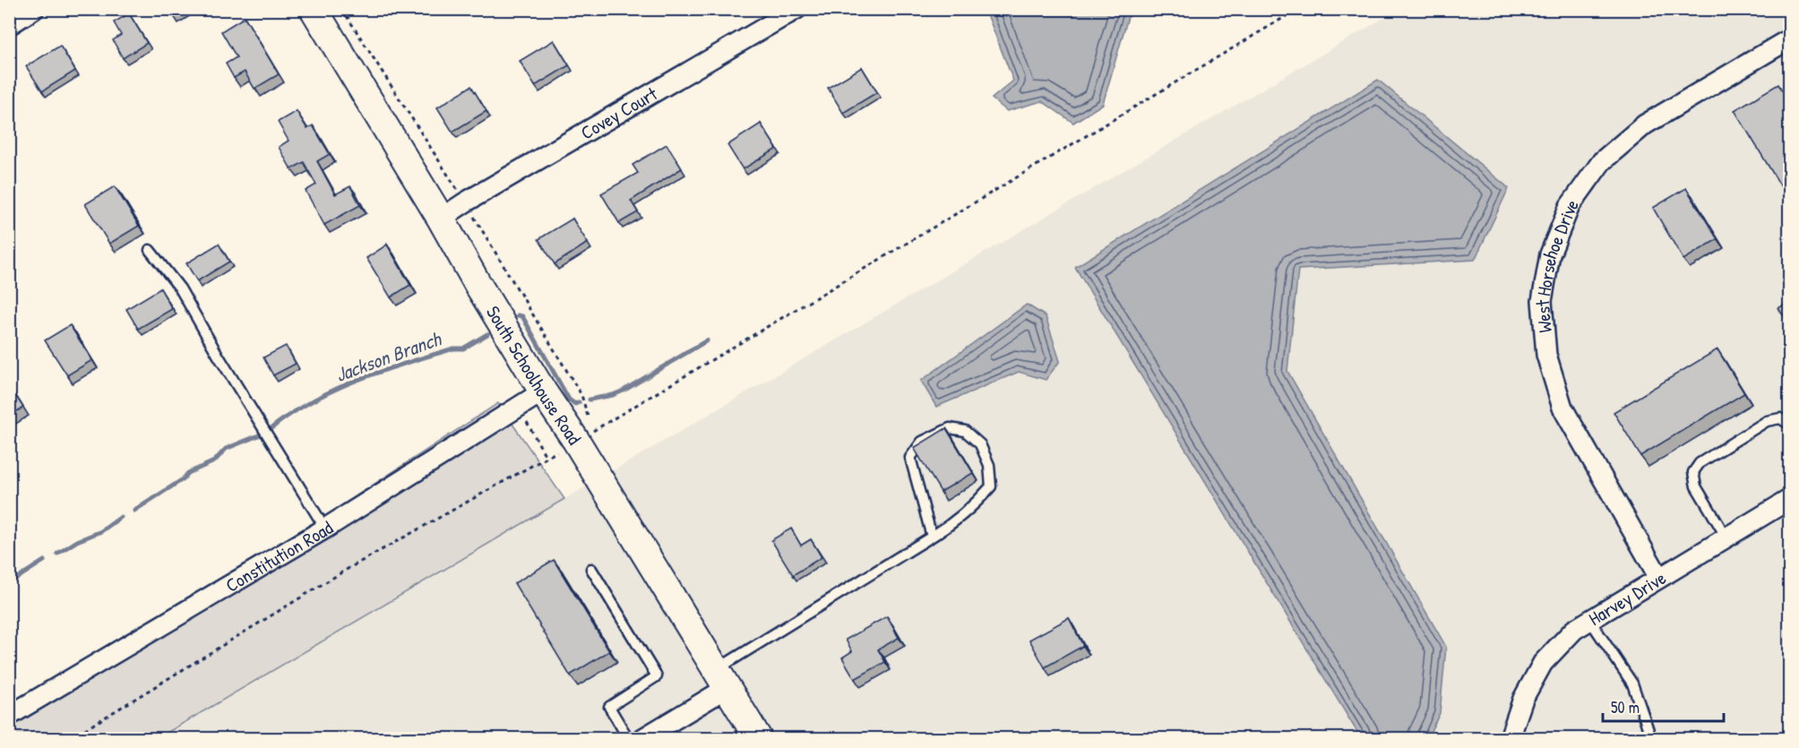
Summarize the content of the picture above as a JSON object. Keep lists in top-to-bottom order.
{
  "streets": {
    "street": [
      "Covey Court",
      "West Horsehoe Drive",
      "South Schoolhouse Road",
      "Constitution Road",
      "Harvey Drive"
    ]
  },
  "crossings": [
    ["Covey Court", "South Schoolhouse Road"],
    ["West Horsehoe Drive", "Harvey Drive"],
    ["South Schoolhouse Road", "Constitution Road"]
  ],
  "water": ["Jackson Branch"],
  "scale_bar": "50 m"
}
